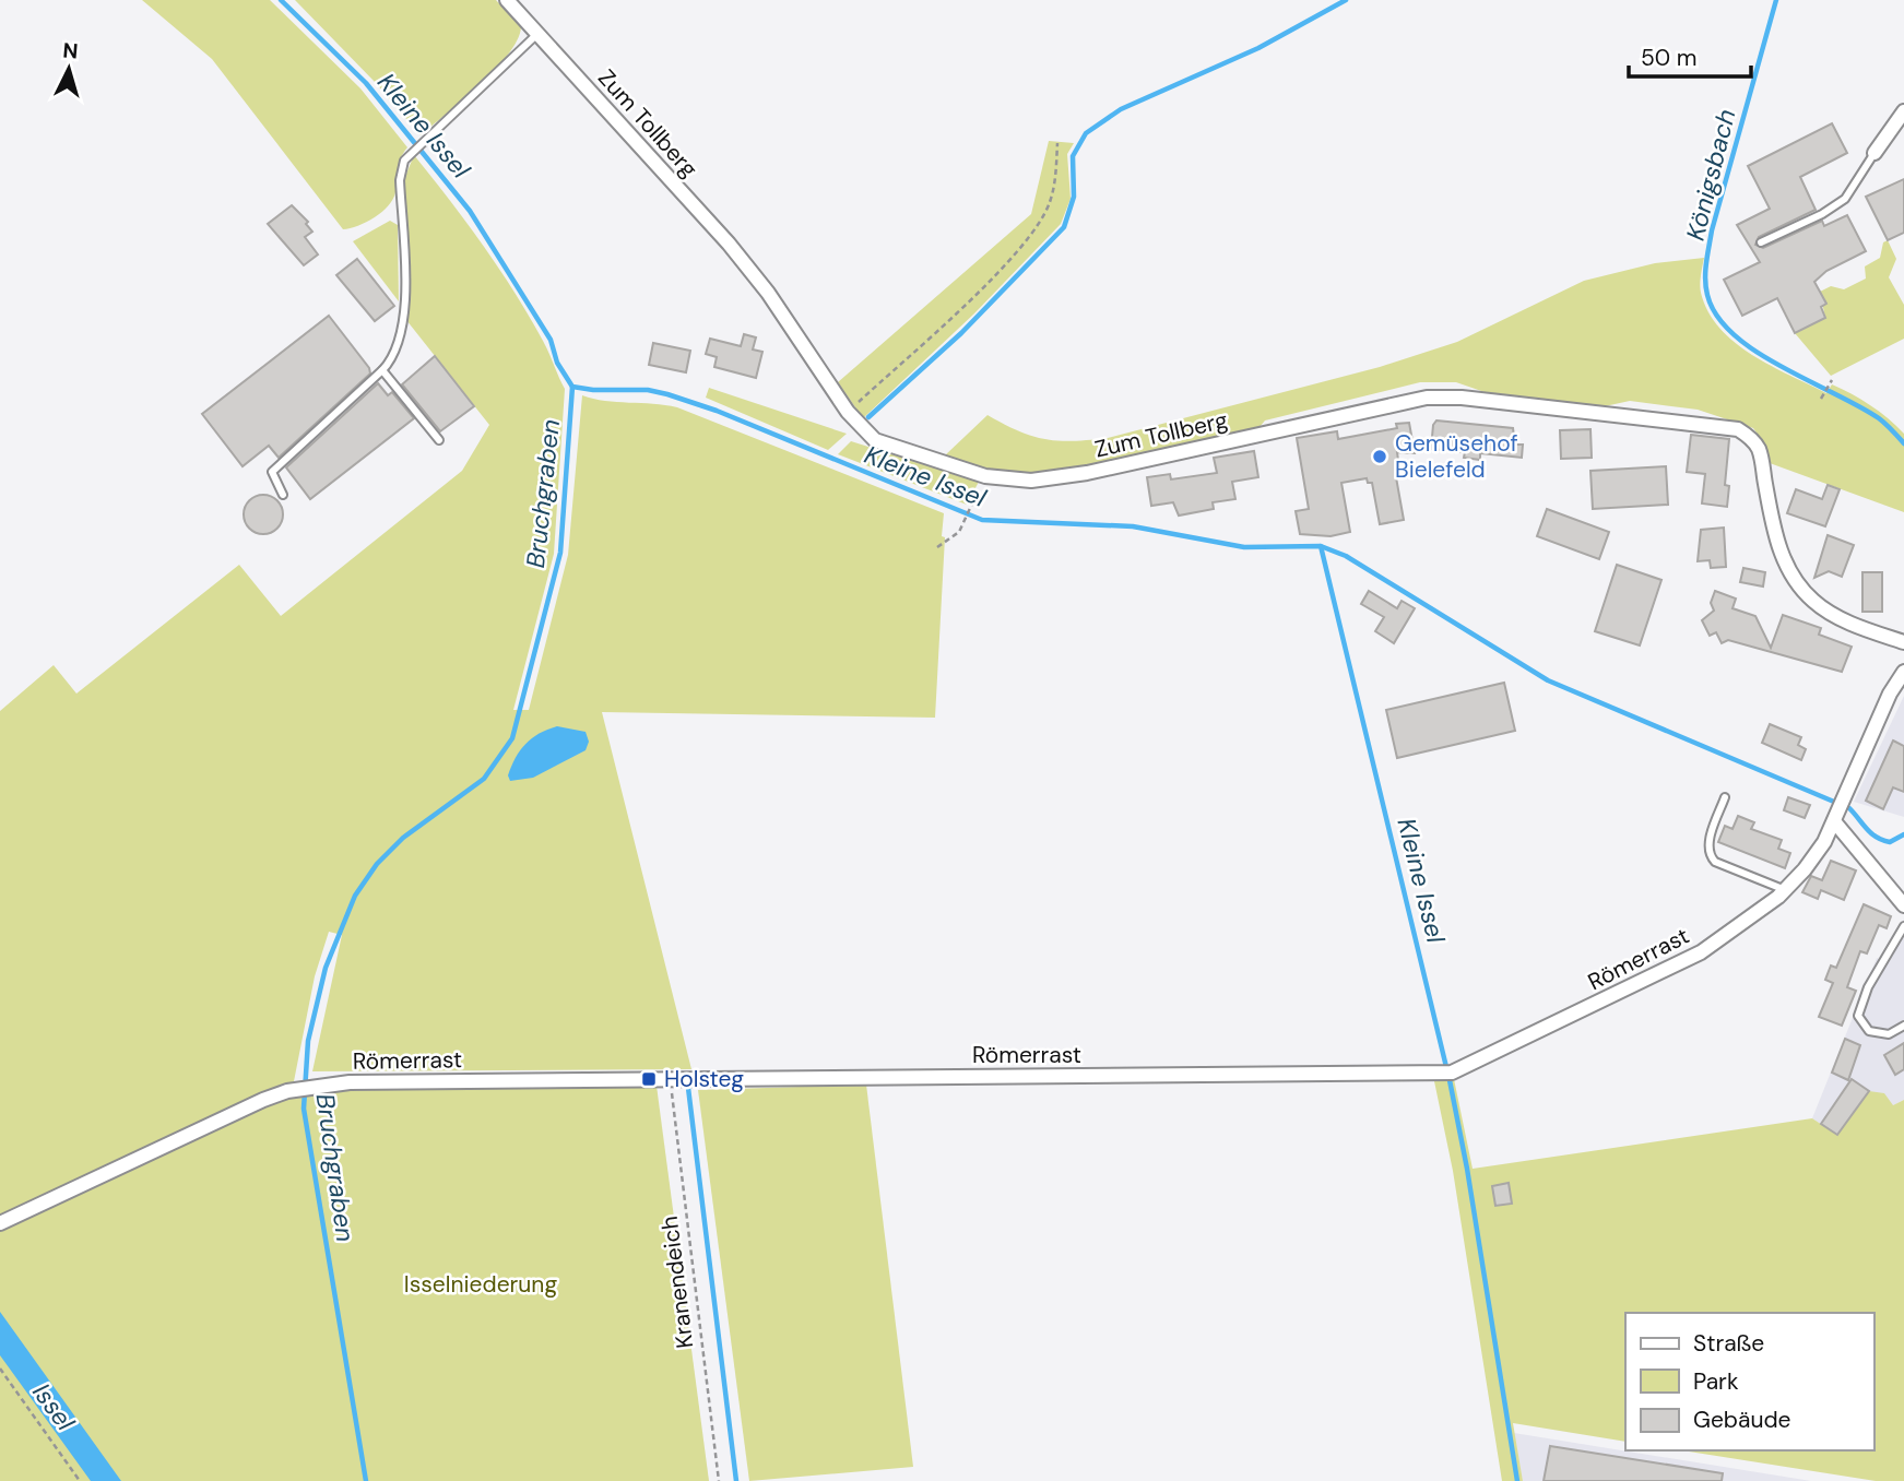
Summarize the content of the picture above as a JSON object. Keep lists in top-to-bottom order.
{
  "streets": {
    "street": ["Zum Tollberg", "Römerrast"],
    "path": ["Kranendeich"]
  },
  "crossings": [
    ["Römerrast", "Kranendeich"]
  ],
  "water": [
    "Kleine Issel",
    "Königsbach",
    "Bruchgraben",
    "Issel"
  ],
  "parks": ["Isselniederung"],
  "places": {
    "other": ["Gemüsehof Bielefeld"],
    "transit": ["Holsteg"]
  },
  "legend": ["Straße", "Park", "Gebäude"],
  "scale_bar": "50 m",
  "north": "top"
}
